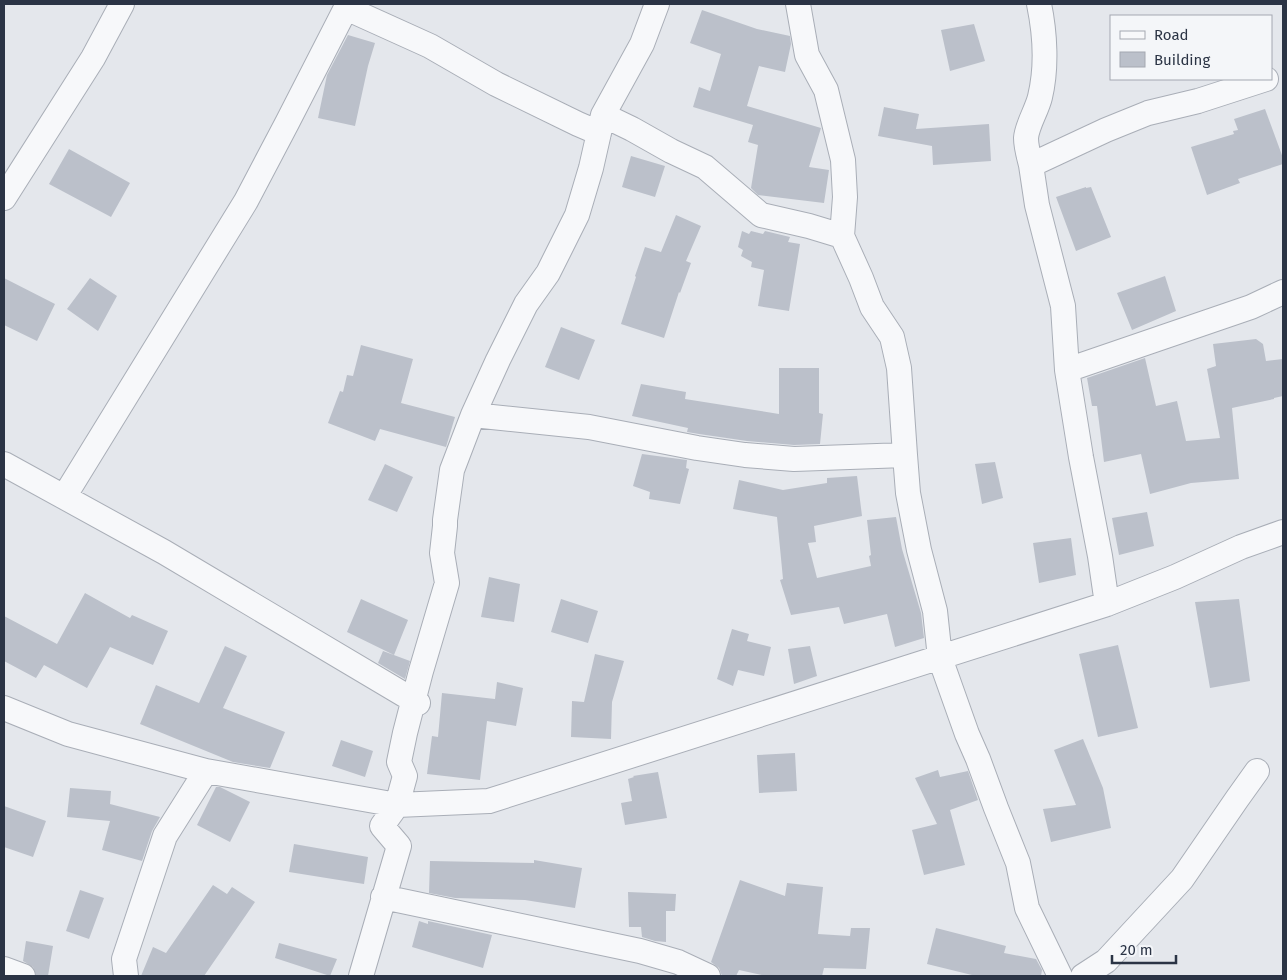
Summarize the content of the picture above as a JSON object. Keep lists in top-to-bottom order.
{
  "legend": ["Road", "Building"],
  "scale_bar": "20 m"
}
